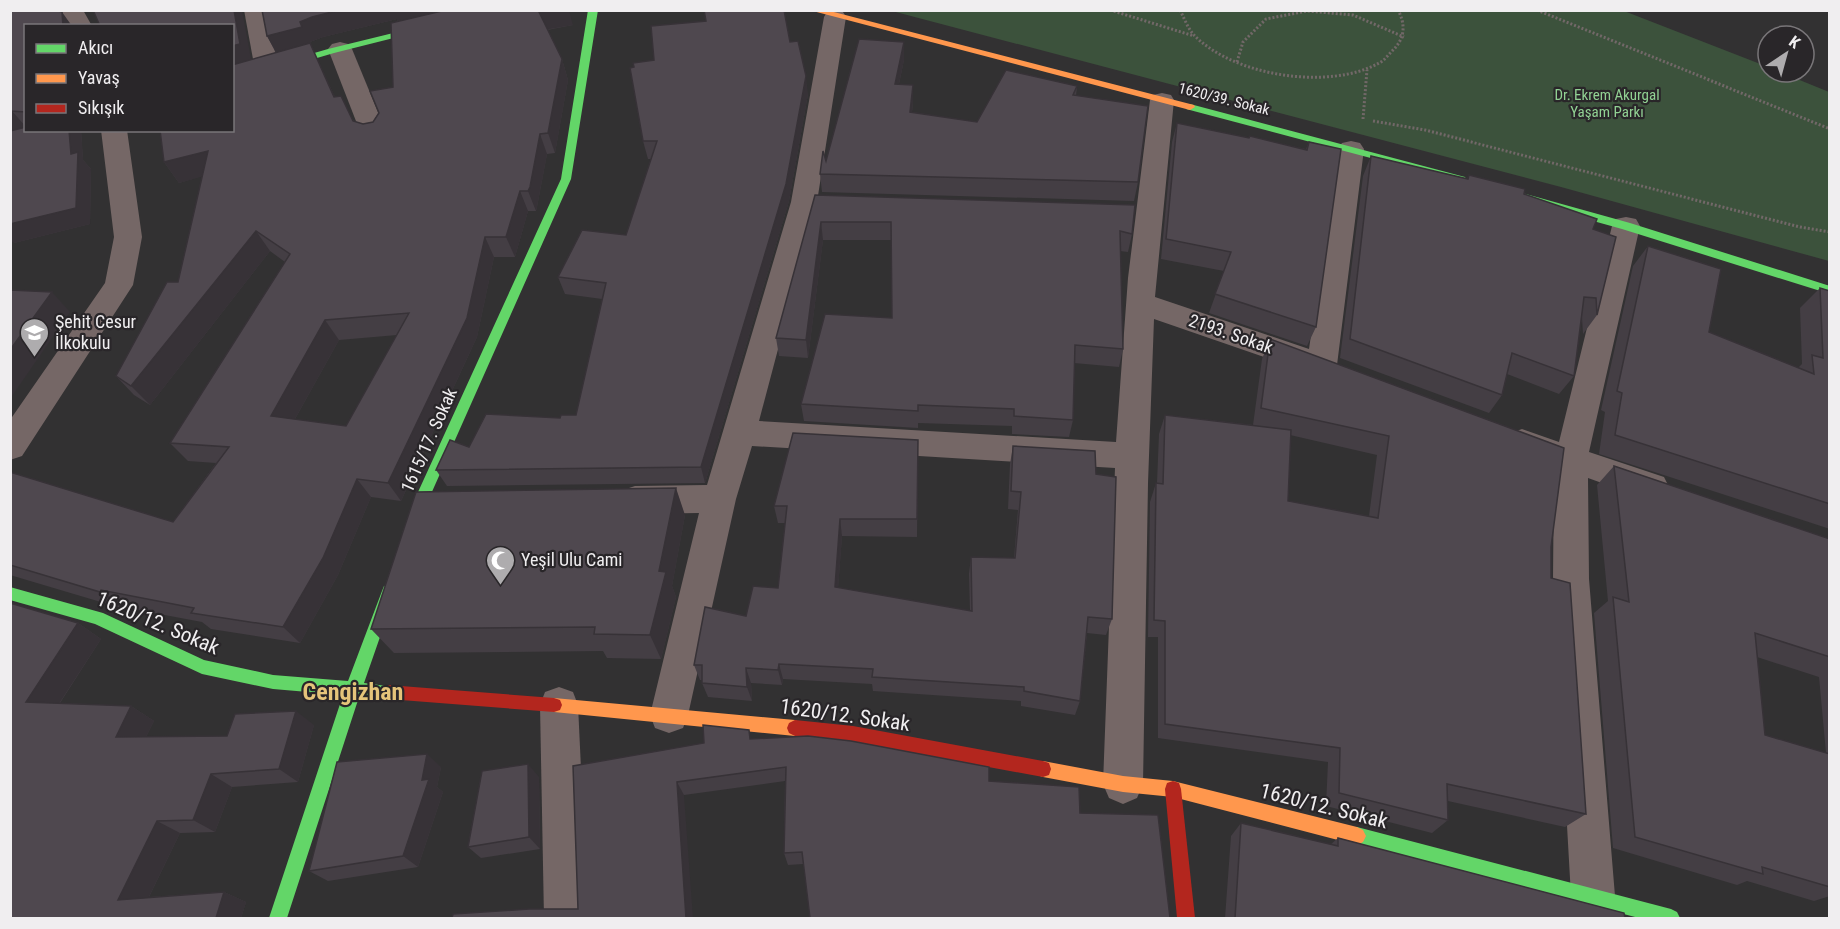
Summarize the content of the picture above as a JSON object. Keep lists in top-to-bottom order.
{
  "streets": {
    "main road": ["1620/39. Sokak", "1615/17. Sokak", "1620/12. Sokak"],
    "street": ["2193. Sokak"]
  },
  "districts": ["Cengizhan"],
  "parks": ["Dr. Ekrem Akurgal Yaşam Parkı"],
  "places": {
    "school or university": ["Şehit Cesur İlkokulu"],
    "mosque": ["Yeşil Ulu Cami"]
  },
  "legend": ["Akıcı", "Yavaş", "Sıkışık"],
  "north": "top right"
}
